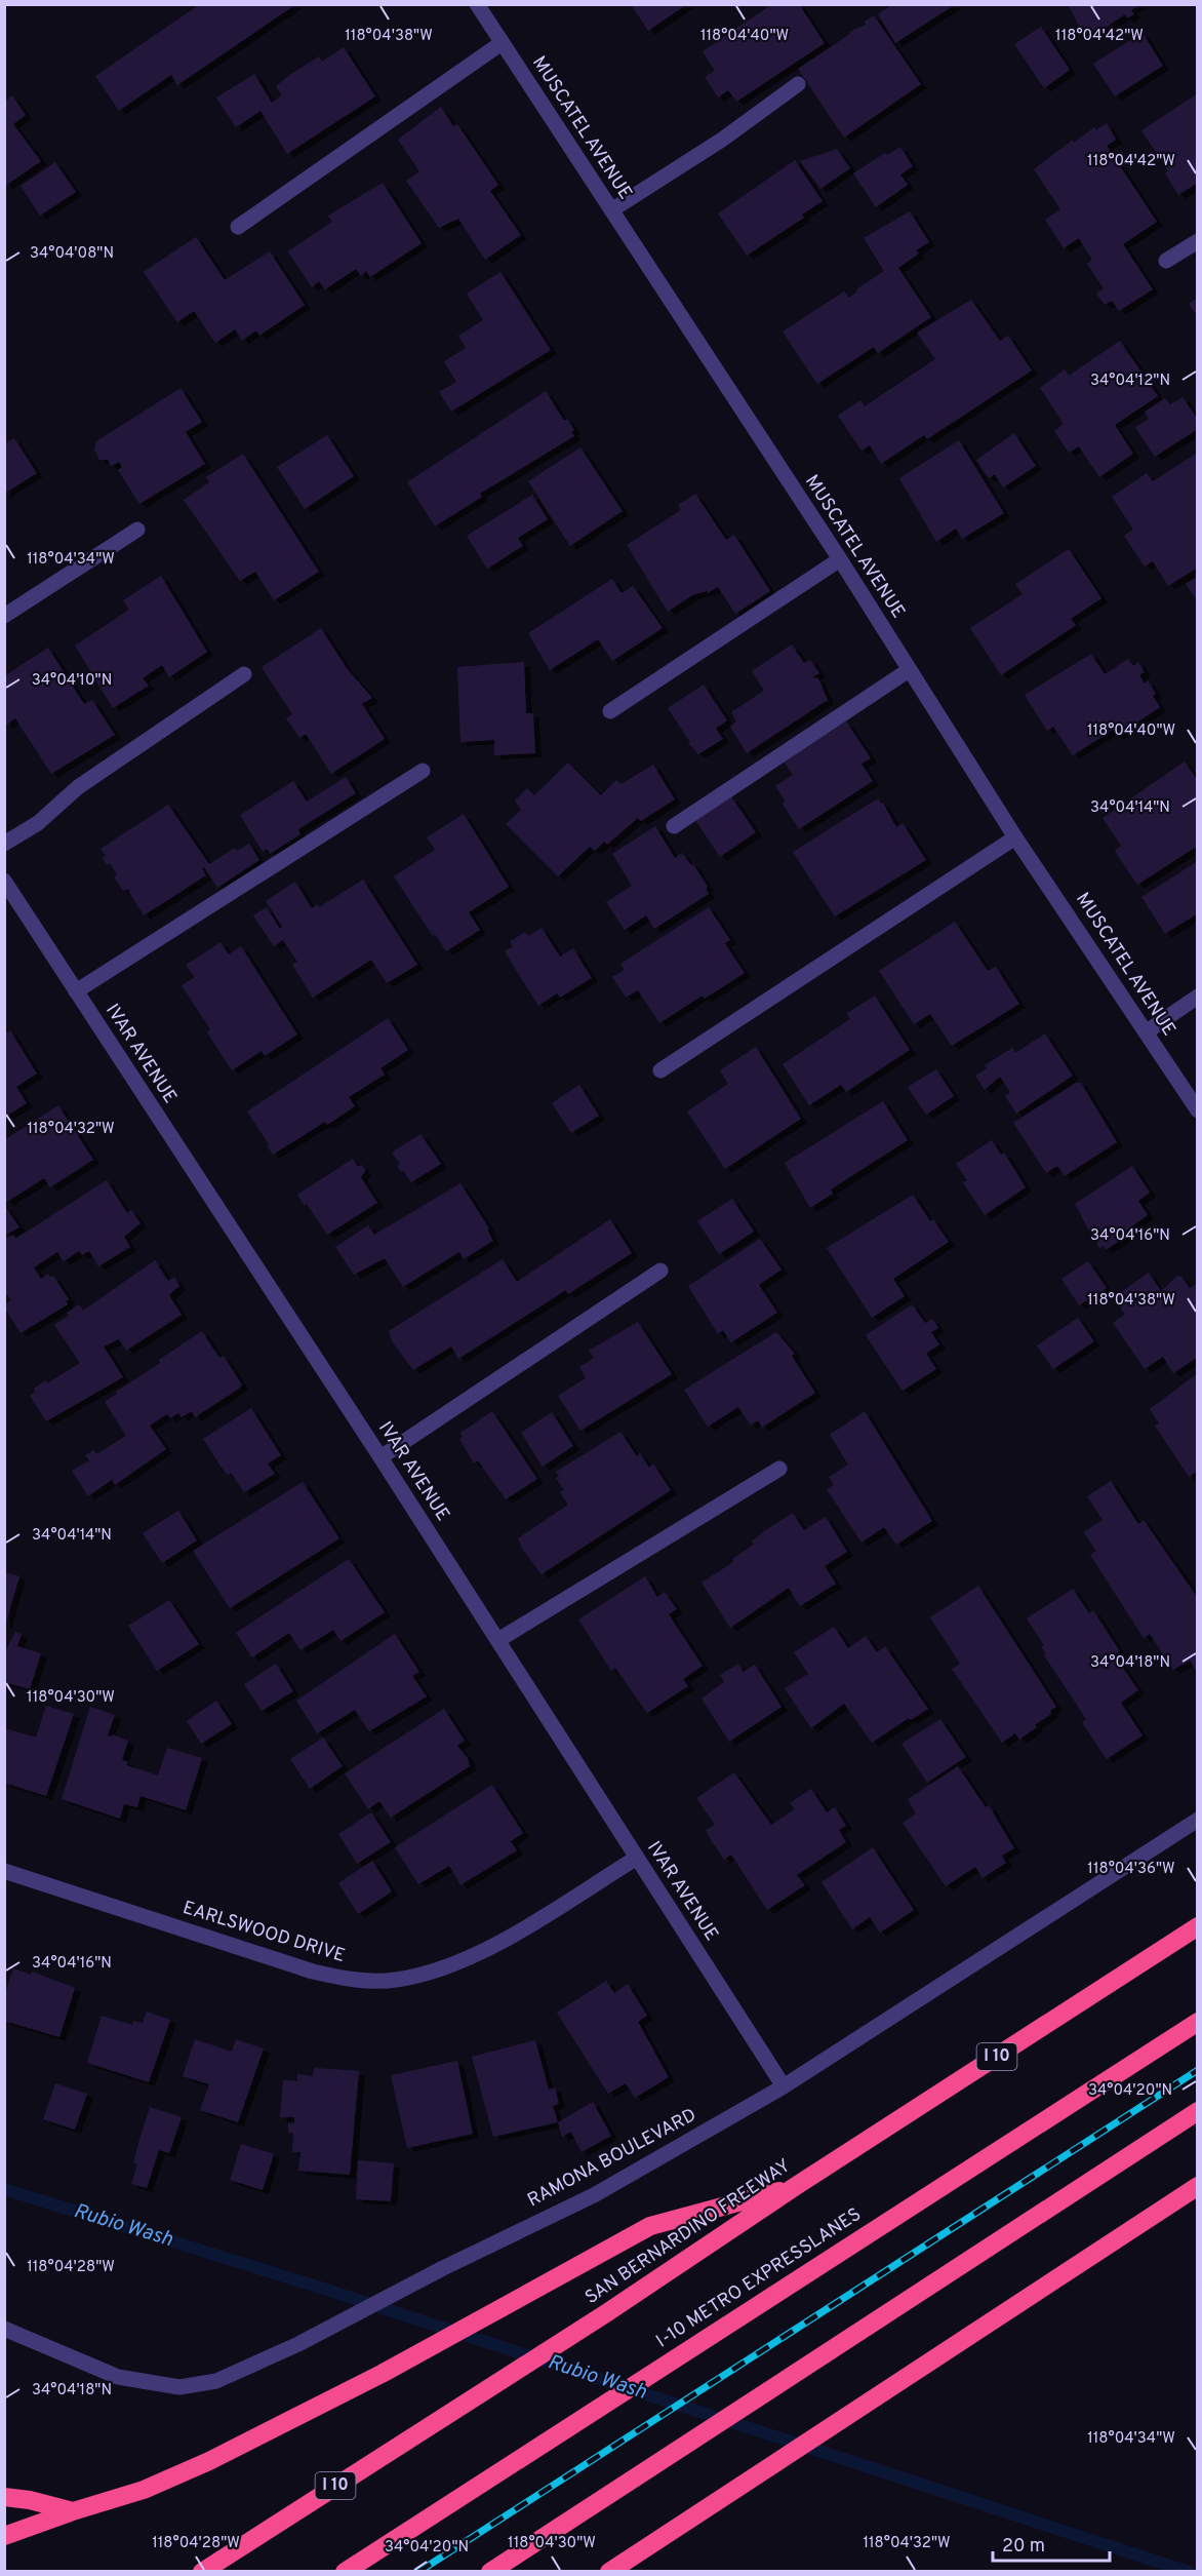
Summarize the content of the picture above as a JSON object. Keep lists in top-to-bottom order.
{
  "streets": {
    "highway": ["I 10", "SAN BERNARDINO FREEWAY", "I-10 METRO EXPRESSLANES"],
    "street": [
      "MUSCATEL AVENUE",
      "IVAR AVENUE",
      "EARLSWOOD DRIVE",
      "RAMONA BOULEVARD"
    ]
  },
  "crossings": [
    ["IVAR AVENUE", "EARLSWOOD DRIVE"],
    ["IVAR AVENUE", "RAMONA BOULEVARD"]
  ],
  "water": ["Rubio Wash"],
  "scale_bar": "20 m",
  "coordinates": [
    "118°04'42\"W",
    "118°04'38\"W",
    "118°04'40\"W",
    "34°04'08\"N",
    "34°04'12\"N",
    "118°04'34\"W",
    "34°04'10\"N",
    "34°04'14\"N",
    "118°04'32\"W",
    "34°04'16\"N",
    "34°04'18\"N",
    "118°04'30\"W",
    "118°04'36\"W",
    "34°04'20\"N",
    "118°04'28\"W"
  ]
}
